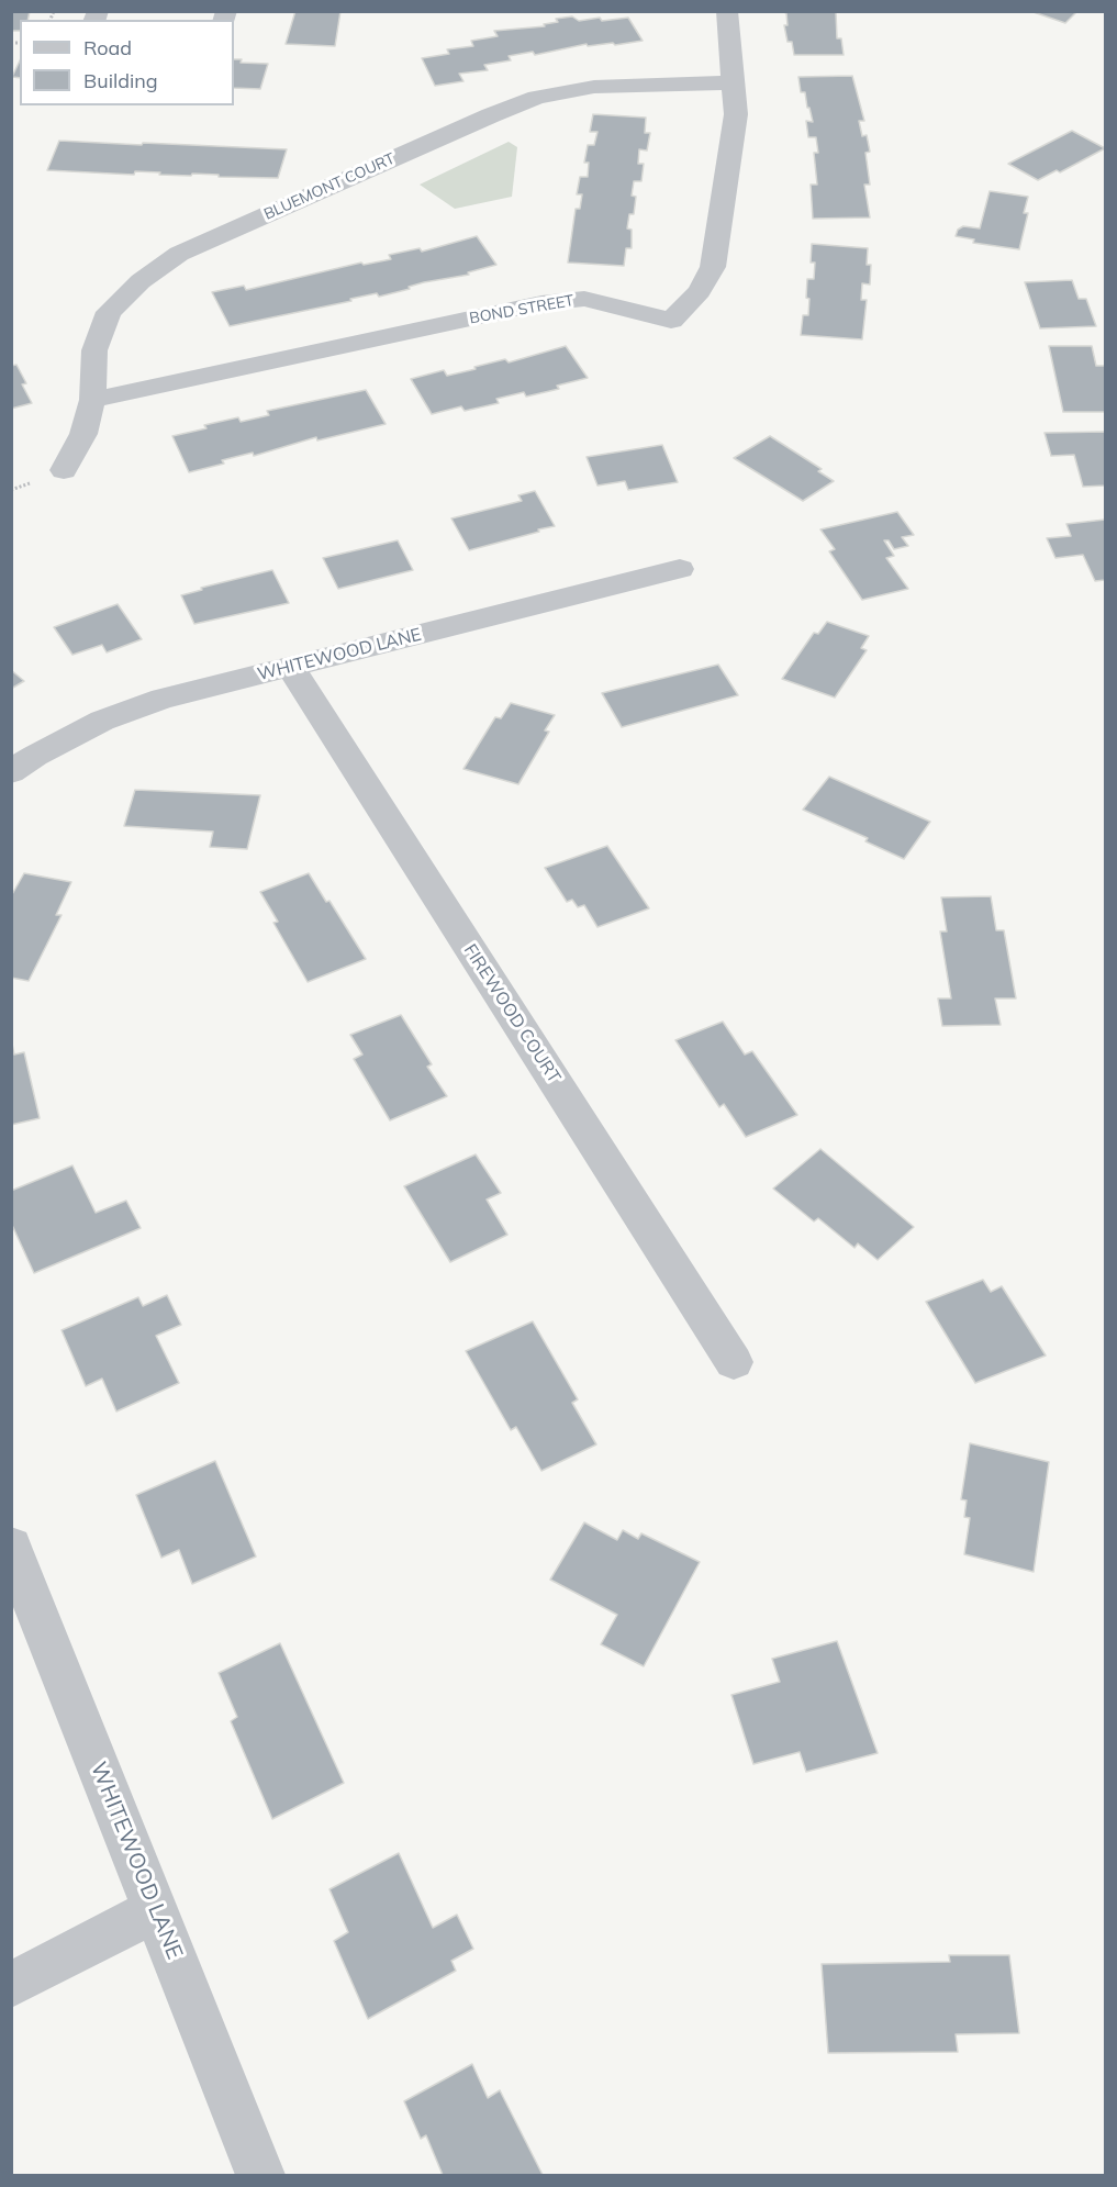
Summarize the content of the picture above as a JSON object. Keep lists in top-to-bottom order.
{
  "streets": {
    "street": [
      "BLUEMONT COURT",
      "BOND STREET",
      "WHITEWOOD LANE",
      "FIREWOOD COURT"
    ]
  },
  "crossings": [
    ["BLUEMONT COURT", "BOND STREET"],
    ["WHITEWOOD LANE", "FIREWOOD COURT"]
  ],
  "legend": ["Road", "Building"]
}
